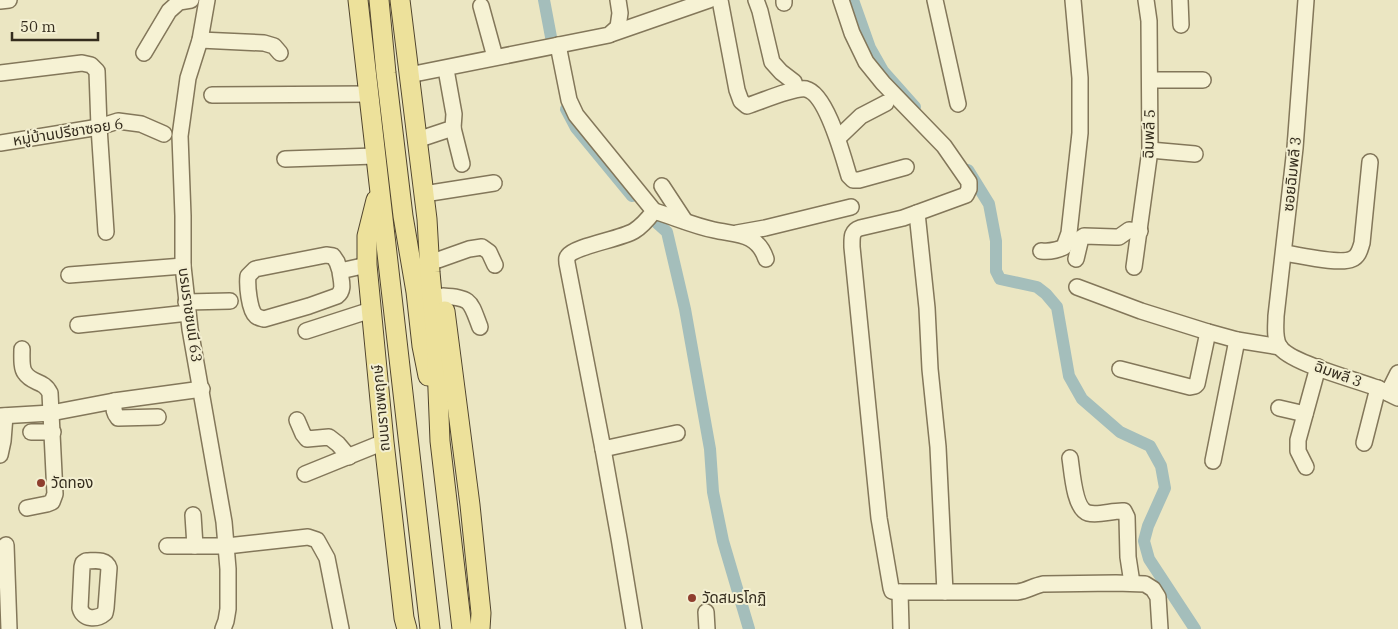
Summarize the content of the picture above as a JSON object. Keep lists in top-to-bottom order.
{
  "streets": {
    "main road": ["ถนนราชพฤกษ์"],
    "street": [
      "หมู่บ้านปรีชาซอย 6",
      "ฉิมพลี 5",
      "ซอยฉิมพลี 3",
      "บรมราชชนนี 63",
      "ฉิมพลี 3"
    ]
  },
  "crossings": [
    ["ซอยฉิมพลี 3", "ฉิมพลี 3"]
  ],
  "places": ["วัดทอง", "วัดสมรโกฏิ"],
  "scale_bar": "50 m"
}
